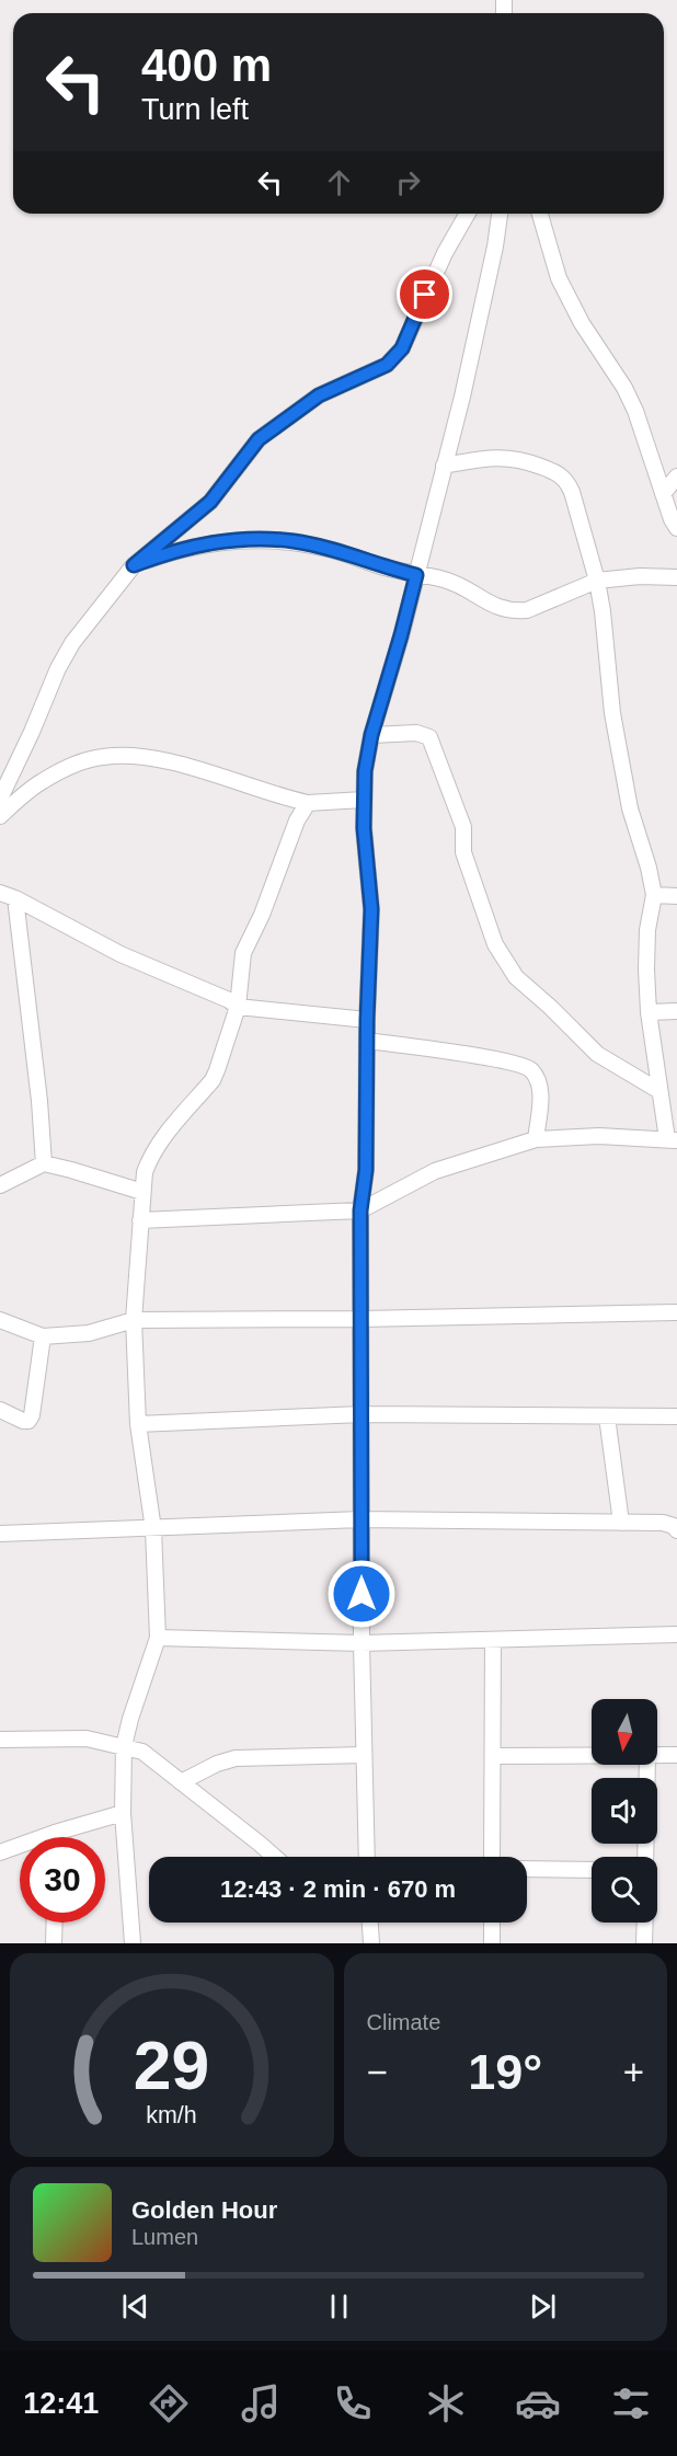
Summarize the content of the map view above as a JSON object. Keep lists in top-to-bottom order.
{
  "north": "bottom",
  "page": {
    "turn": ["400 m", "Turn left"],
    "limit": "30",
    "trip": "12:43 · 2 min · 670 m",
    "tile": "Climate",
    "heat": ["−", "19°", "+"],
    "song": ["Golden Hour", "Lumen"],
    "tabs": "12:41",
    "gauge": ["29", "km/h"]
  }
}
